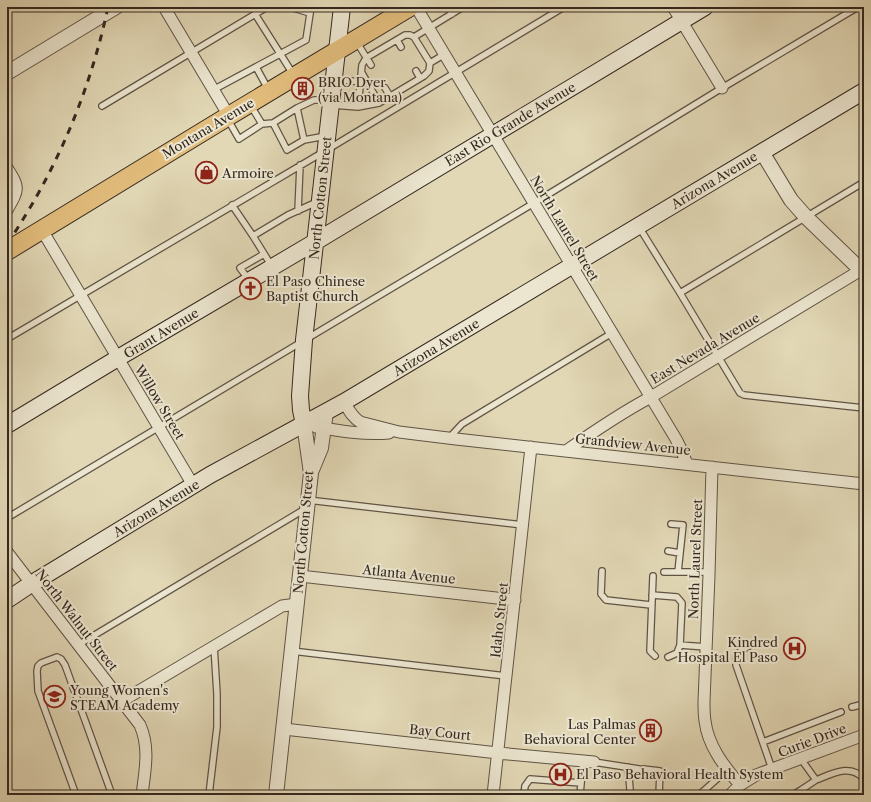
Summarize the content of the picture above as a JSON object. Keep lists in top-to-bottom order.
{
  "streets": {
    "main road": [
      "East Rio Grande Avenue",
      "Montana Avenue",
      "Arizona Avenue",
      "North Cotton Street",
      "Grant Avenue"
    ],
    "street": [
      "North Laurel Street",
      "East Nevada Avenue",
      "Willow Street",
      "Grandview Avenue",
      "Atlanta Avenue",
      "North Walnut Street",
      "Idaho Street",
      "Bay Court",
      "Curie Drive"
    ]
  },
  "crossings": [
    ["East Rio Grande Avenue", "North Cotton Street"],
    ["East Rio Grande Avenue", "North Laurel Street"],
    ["East Rio Grande Avenue", "Grant Avenue"],
    ["Montana Avenue", "North Cotton Street"],
    ["Montana Avenue", "Willow Street"],
    ["Arizona Avenue", "North Cotton Street"],
    ["Arizona Avenue", "North Laurel Street"],
    ["Arizona Avenue", "Willow Street"],
    ["Arizona Avenue", "Grandview Avenue"],
    ["Arizona Avenue", "North Walnut Street"],
    ["North Cotton Street", "Grant Avenue"],
    ["North Cotton Street", "Grandview Avenue"],
    ["North Cotton Street", "Atlanta Avenue"],
    ["North Cotton Street", "Bay Court"],
    ["North Laurel Street", "East Nevada Avenue"],
    ["North Laurel Street", "Grandview Avenue"],
    ["North Laurel Street", "Curie Drive"],
    ["Grant Avenue", "Willow Street"],
    ["East Nevada Avenue", "Grandview Avenue"],
    ["Grandview Avenue", "Idaho Street"],
    ["Atlanta Avenue", "Idaho Street"],
    ["Idaho Street", "Bay Court"]
  ],
  "places": {
    "building": ["BRIO Dyer (via Montana)", "Las Palmas Behavioral Center"],
    "shop": ["Armoire"],
    "church": ["El Paso Chinese Baptist Church"],
    "hospital": ["Kindred Hospital El Paso", "El Paso Behavioral Health System"],
    "school or university": ["Young Women's STEAM Academy"]
  }
}
